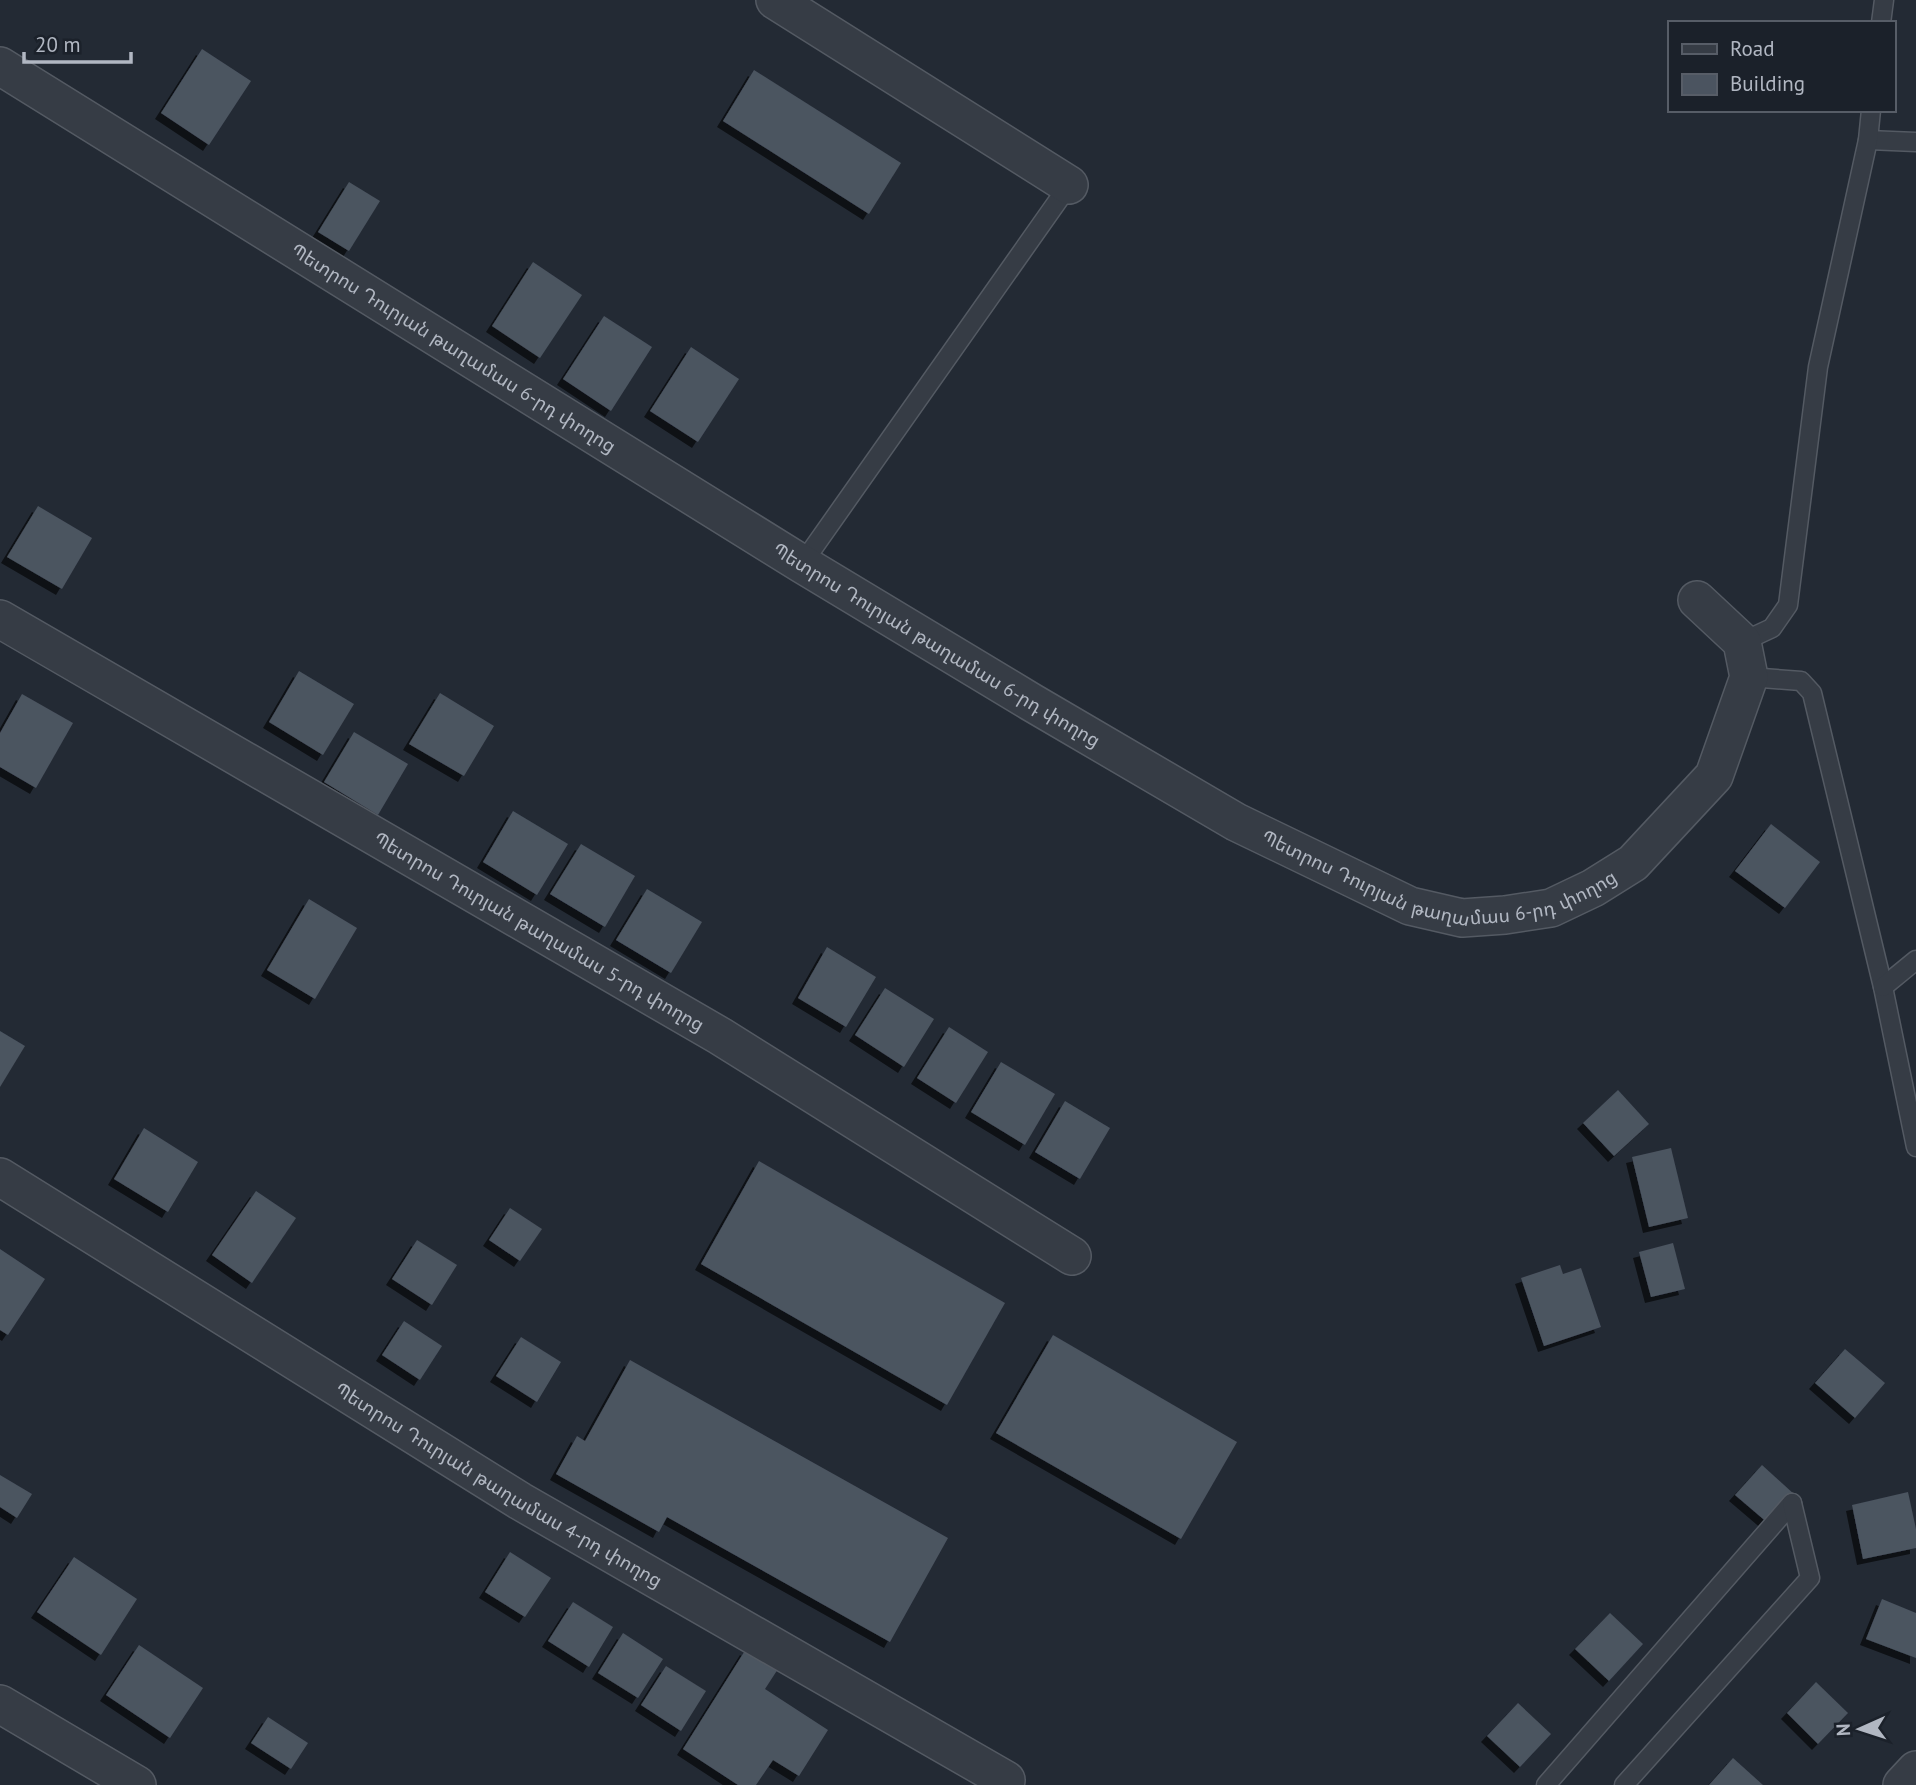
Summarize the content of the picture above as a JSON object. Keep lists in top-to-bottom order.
{
  "streets": {
    "street": ["Պետրոս Դուրյան թաղամաս 6-րդ փողոց", "Պետրոս Դուրյան թաղամաս 5-րդ փողոց", "Պետրոս Դուրյան թաղամաս 4-րդ փողոց"]
  },
  "legend": ["Road", "Building"],
  "scale_bar": "20 m",
  "north": "left"
}
